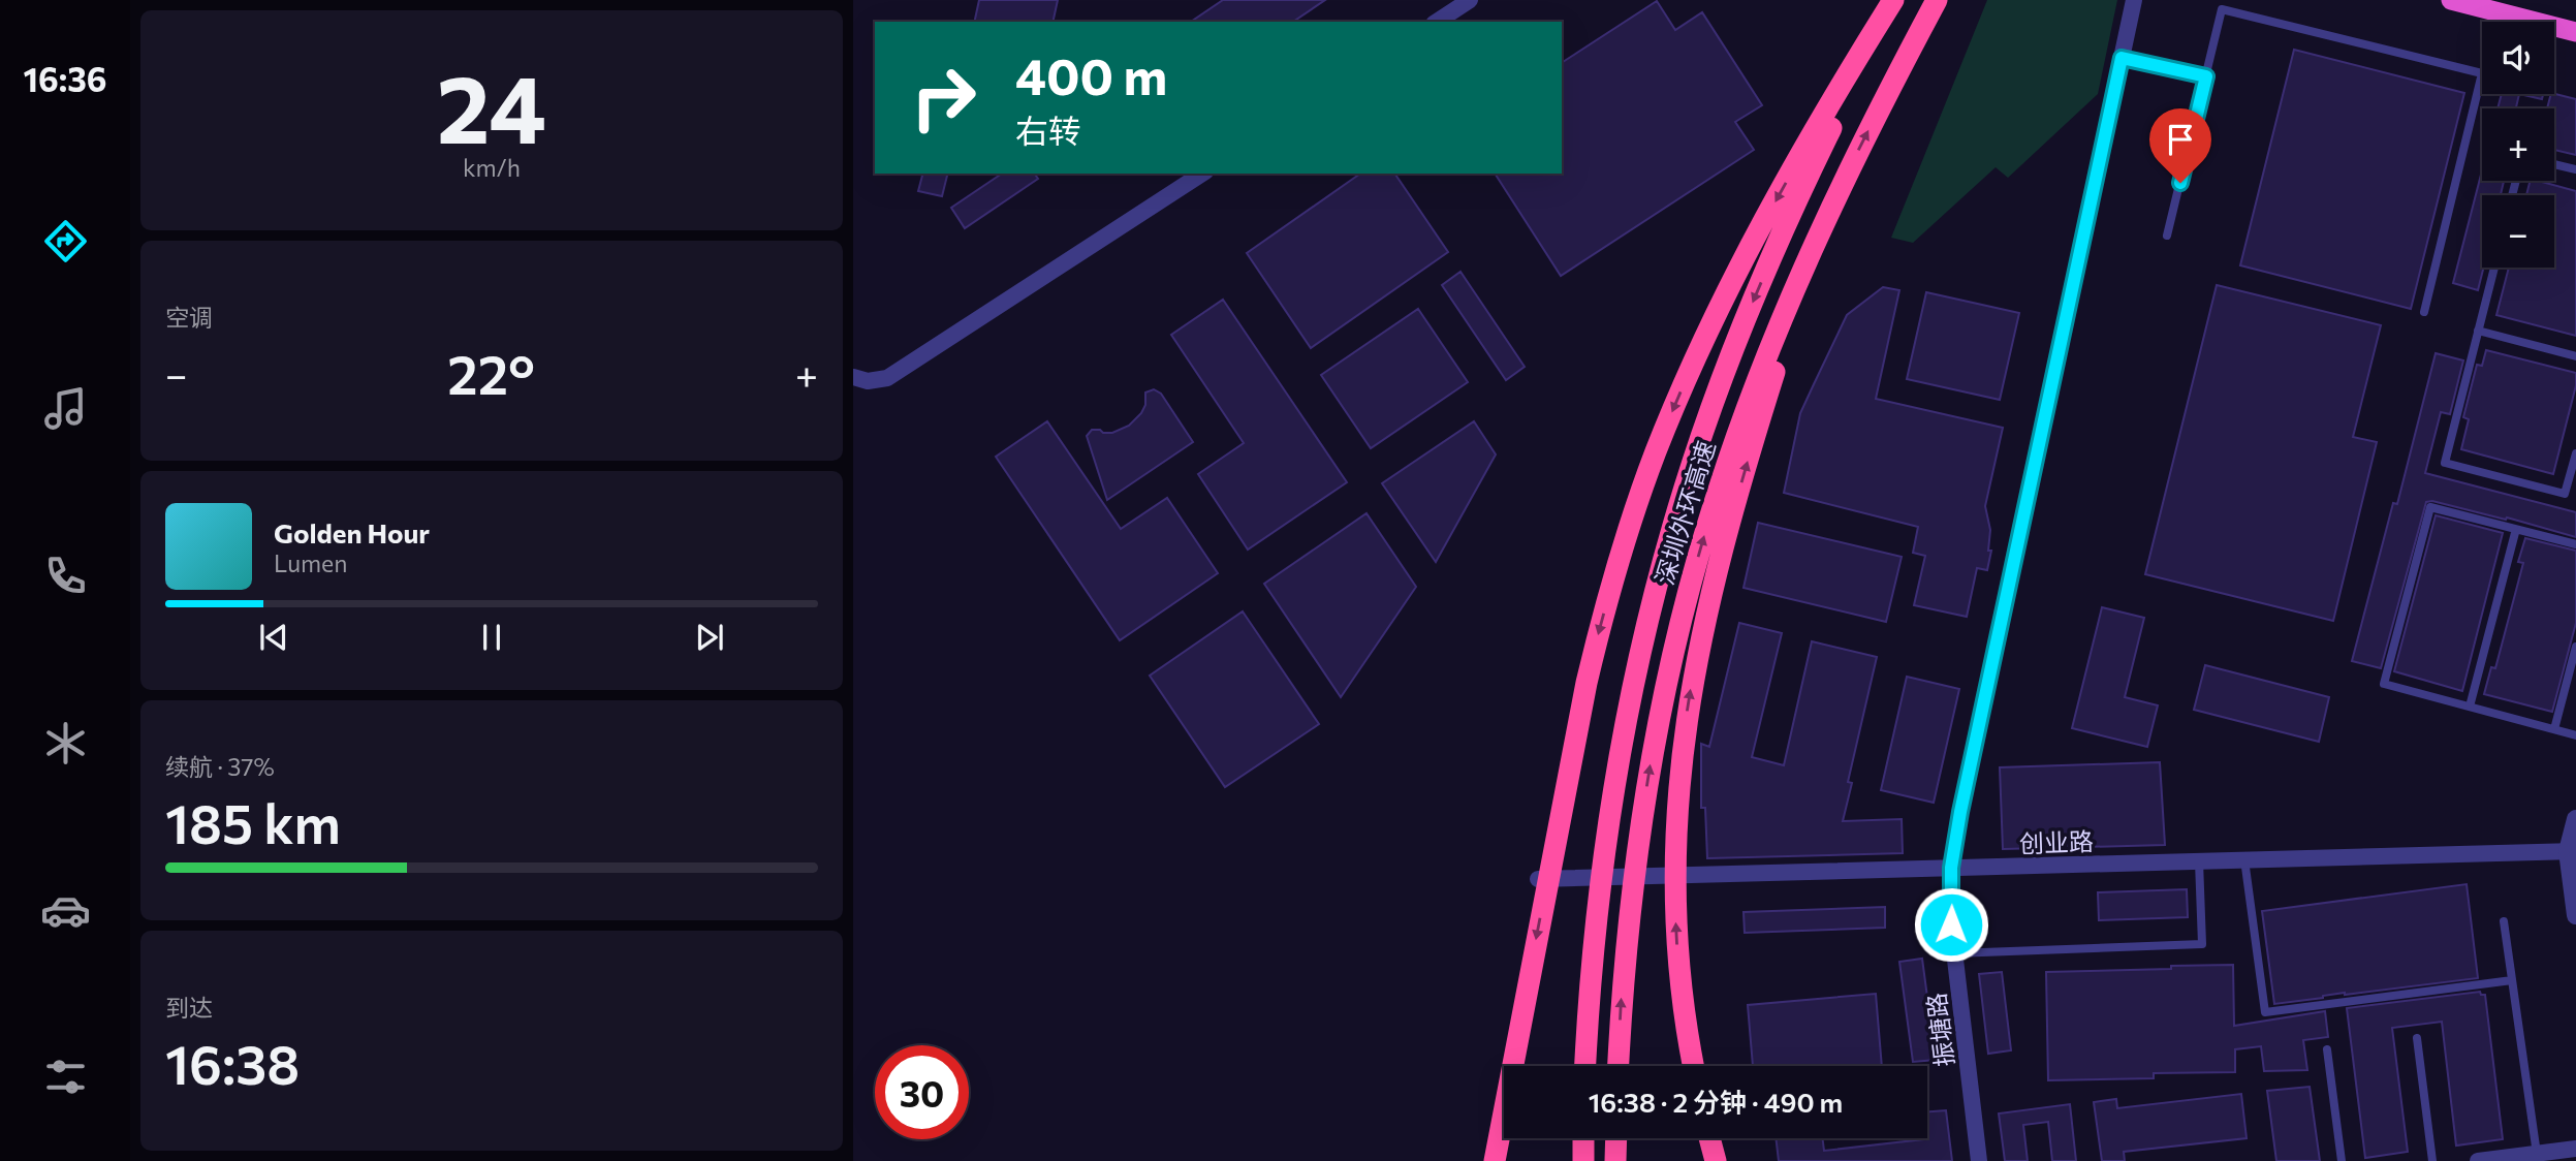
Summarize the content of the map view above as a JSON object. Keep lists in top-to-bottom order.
{
  "streets": {
    "highway": ["深圳外环高速"],
    "street": ["创业路", "振塘路"]
  },
  "crossings": [
    ["创业路", "振塘路"]
  ],
  "page": {
    "tabs": "16:36",
    "tile": [
      ["24", "km/h"],
      "空调",
      ["续航 · 37%", "185 km"],
      ["到达", "16:38"]
    ],
    "map_buttons": ["+", "−"],
    "turn": ["400 m", "右转"],
    "heat": ["−", "22°", "+"],
    "song": ["Golden Hour", "Lumen"],
    "limit": "30",
    "trip": "16:38 · 2 分钟 · 490 m"
  }
}
